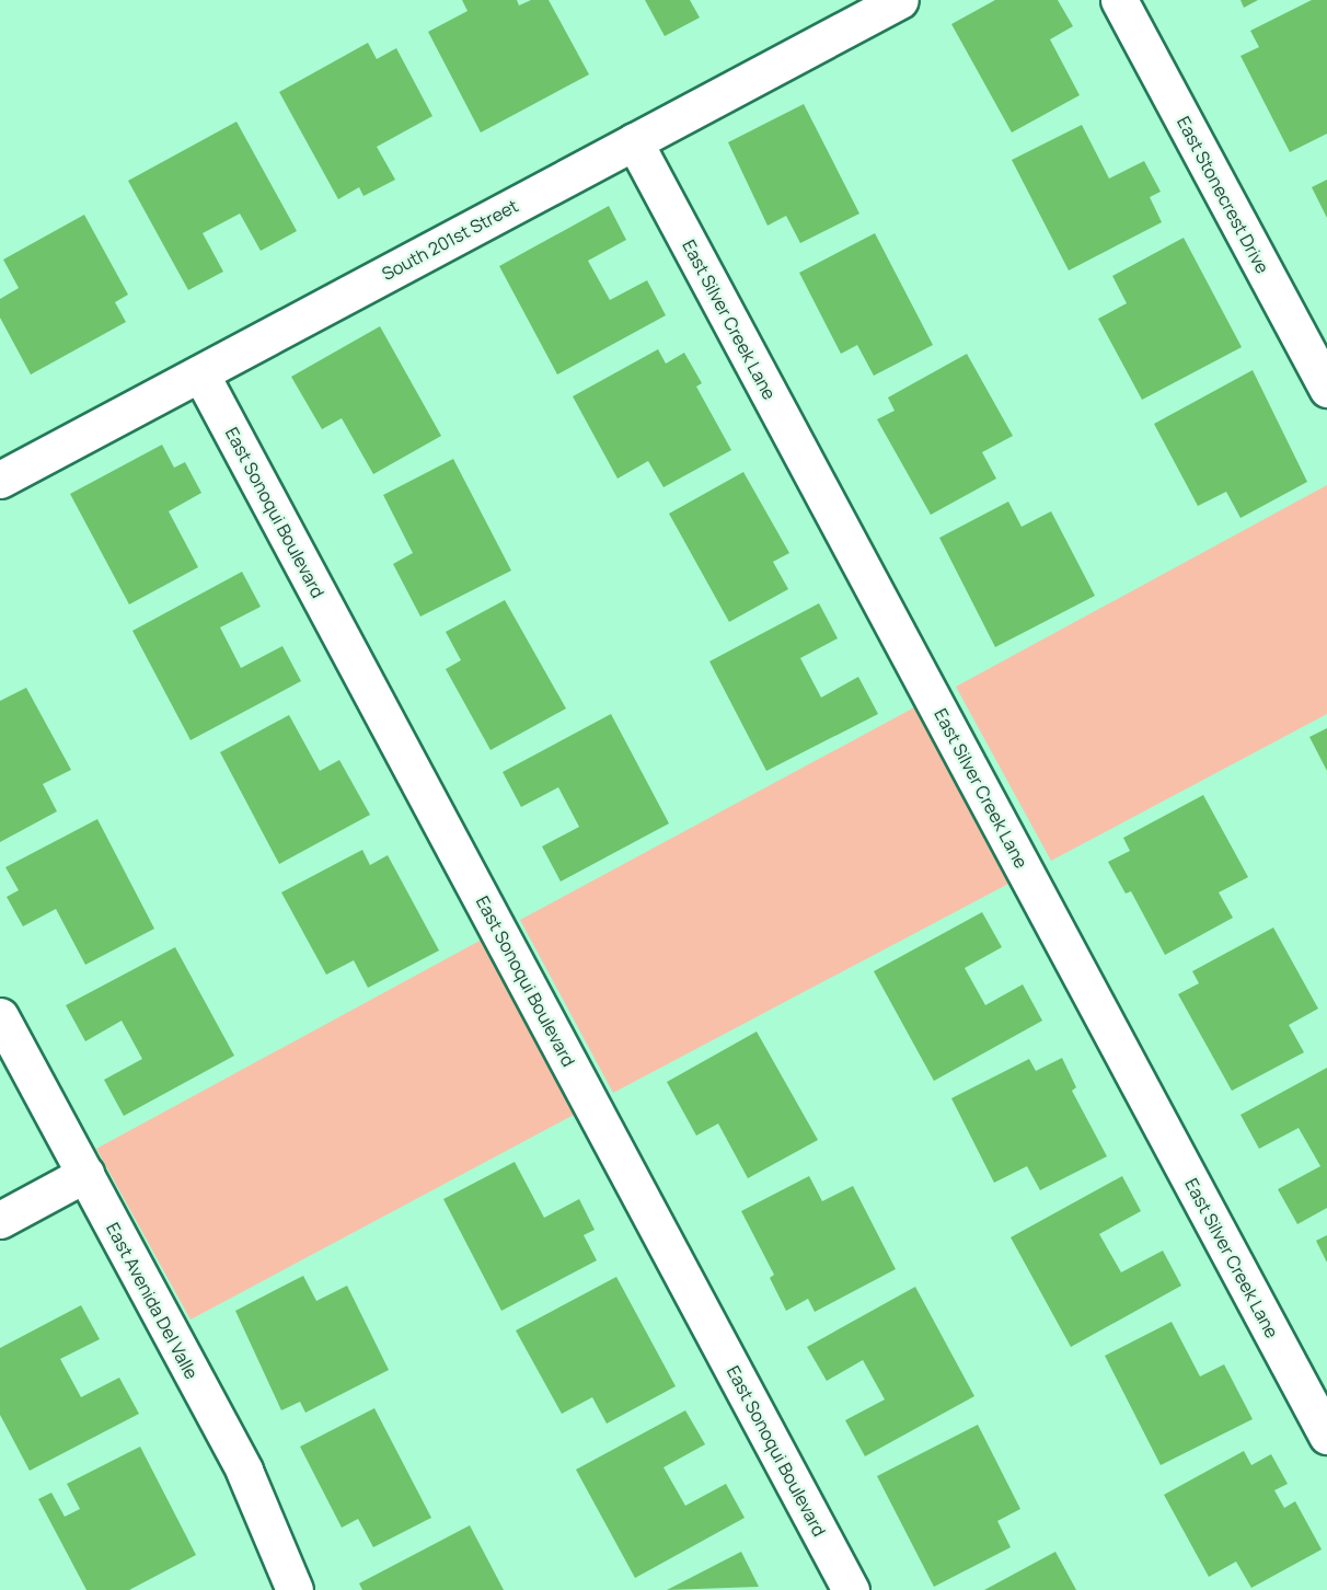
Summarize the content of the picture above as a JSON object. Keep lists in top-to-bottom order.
{
  "streets": {
    "street": [
      "East Stonecrest Drive",
      "South 201st Street",
      "East Silver Creek Lane",
      "East Sonoqui Boulevard",
      "East Avenida Del Valle"
    ]
  },
  "crossings": [
    ["South 201st Street", "East Silver Creek Lane"],
    ["South 201st Street", "East Sonoqui Boulevard"]
  ]
}
